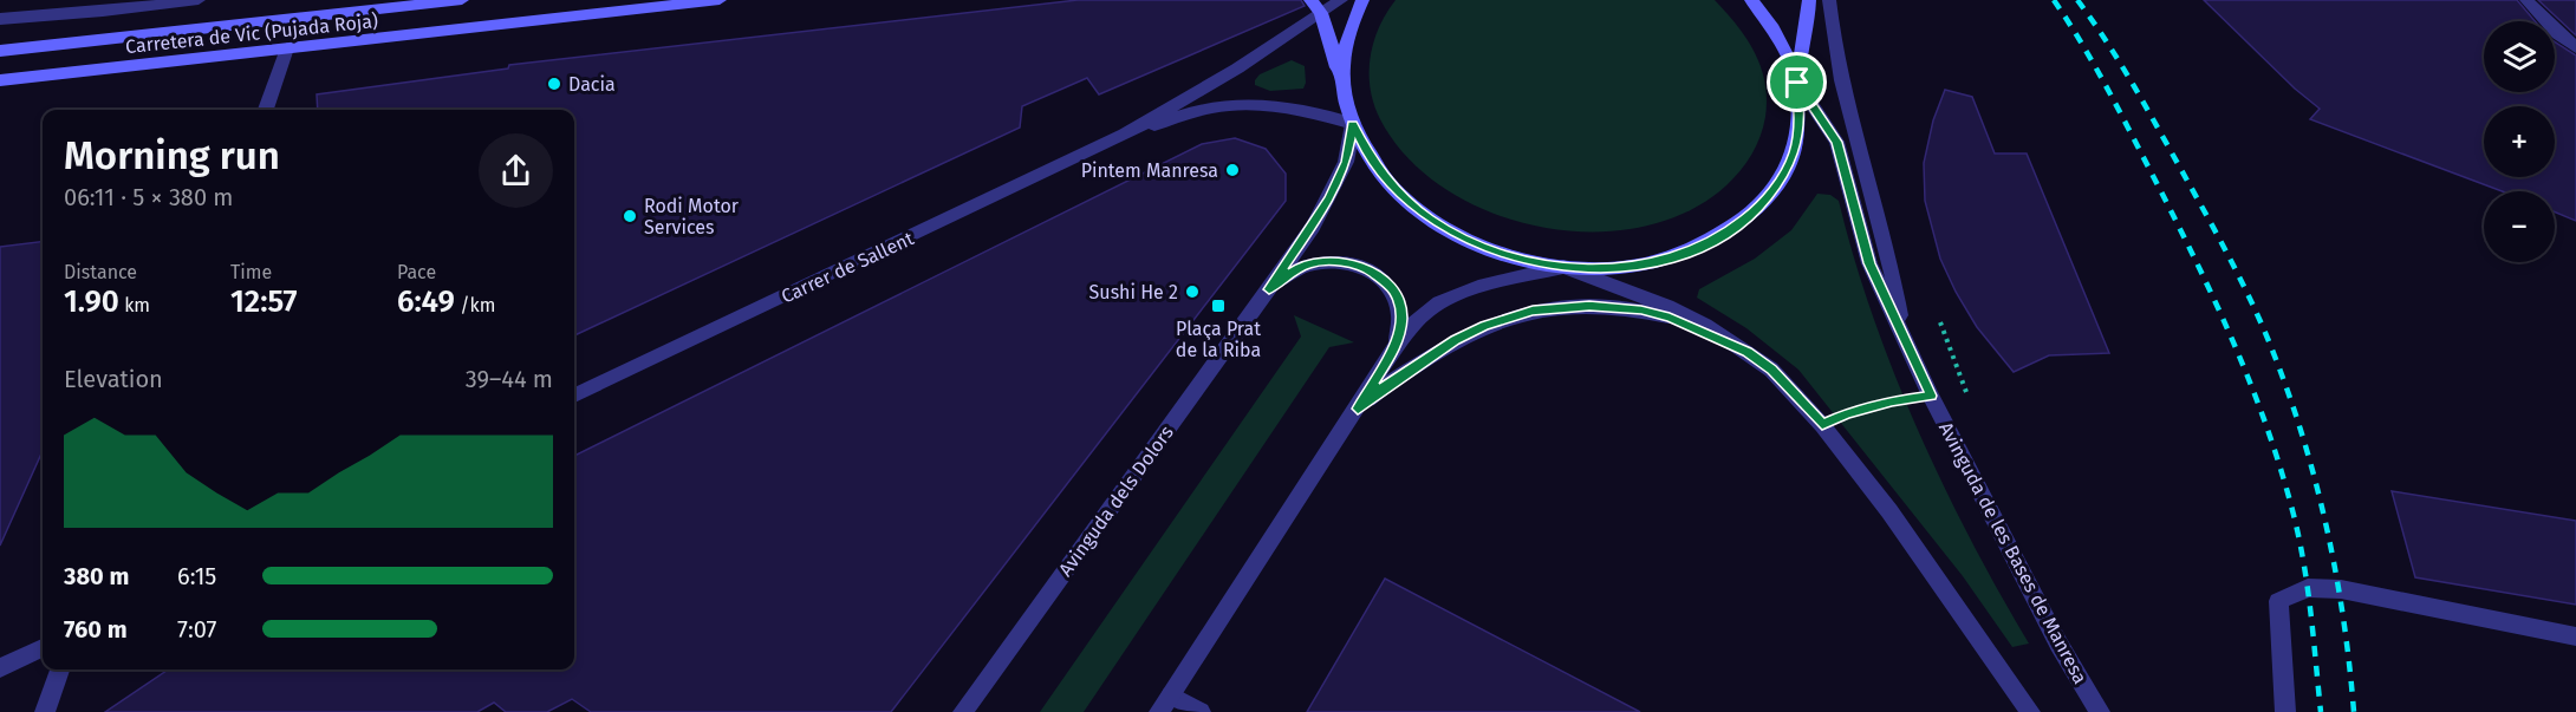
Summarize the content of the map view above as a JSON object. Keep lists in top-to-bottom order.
{
  "streets": {
    "main road": ["Carretera de Vic (Pujada Roja)"],
    "street": ["Carrer de Sallent", "Avinguda dels Dolors", "Avinguda de les Bases de Manresa"]
  },
  "crossings": [
    ["Carrer de Sallent", "Avinguda dels Dolors"]
  ],
  "places": {
    "other": [
      "Dacia",
      "Pintem Manresa",
      "Rodi Motor Services",
      "Sushi He 2"
    ],
    "transit": ["Plaça Prat de la Riba"]
  },
  "page": {
    "map_buttons": ["+", "−"],
    "heading": ["Morning run", "06:11 · 5 × 380 m"],
    "stats": [
      ["Distance", "1.90 km"],
      ["Time", "12:57"],
      ["Pace", "6:49 /km"]
    ],
    "chart": ["Elevation", "39–44 m"],
    "list": [
      {
        "name": "380 m",
        "note": "6:15"
      },
      {
        "name": "760 m",
        "note": "7:07"
      }
    ]
  }
}
